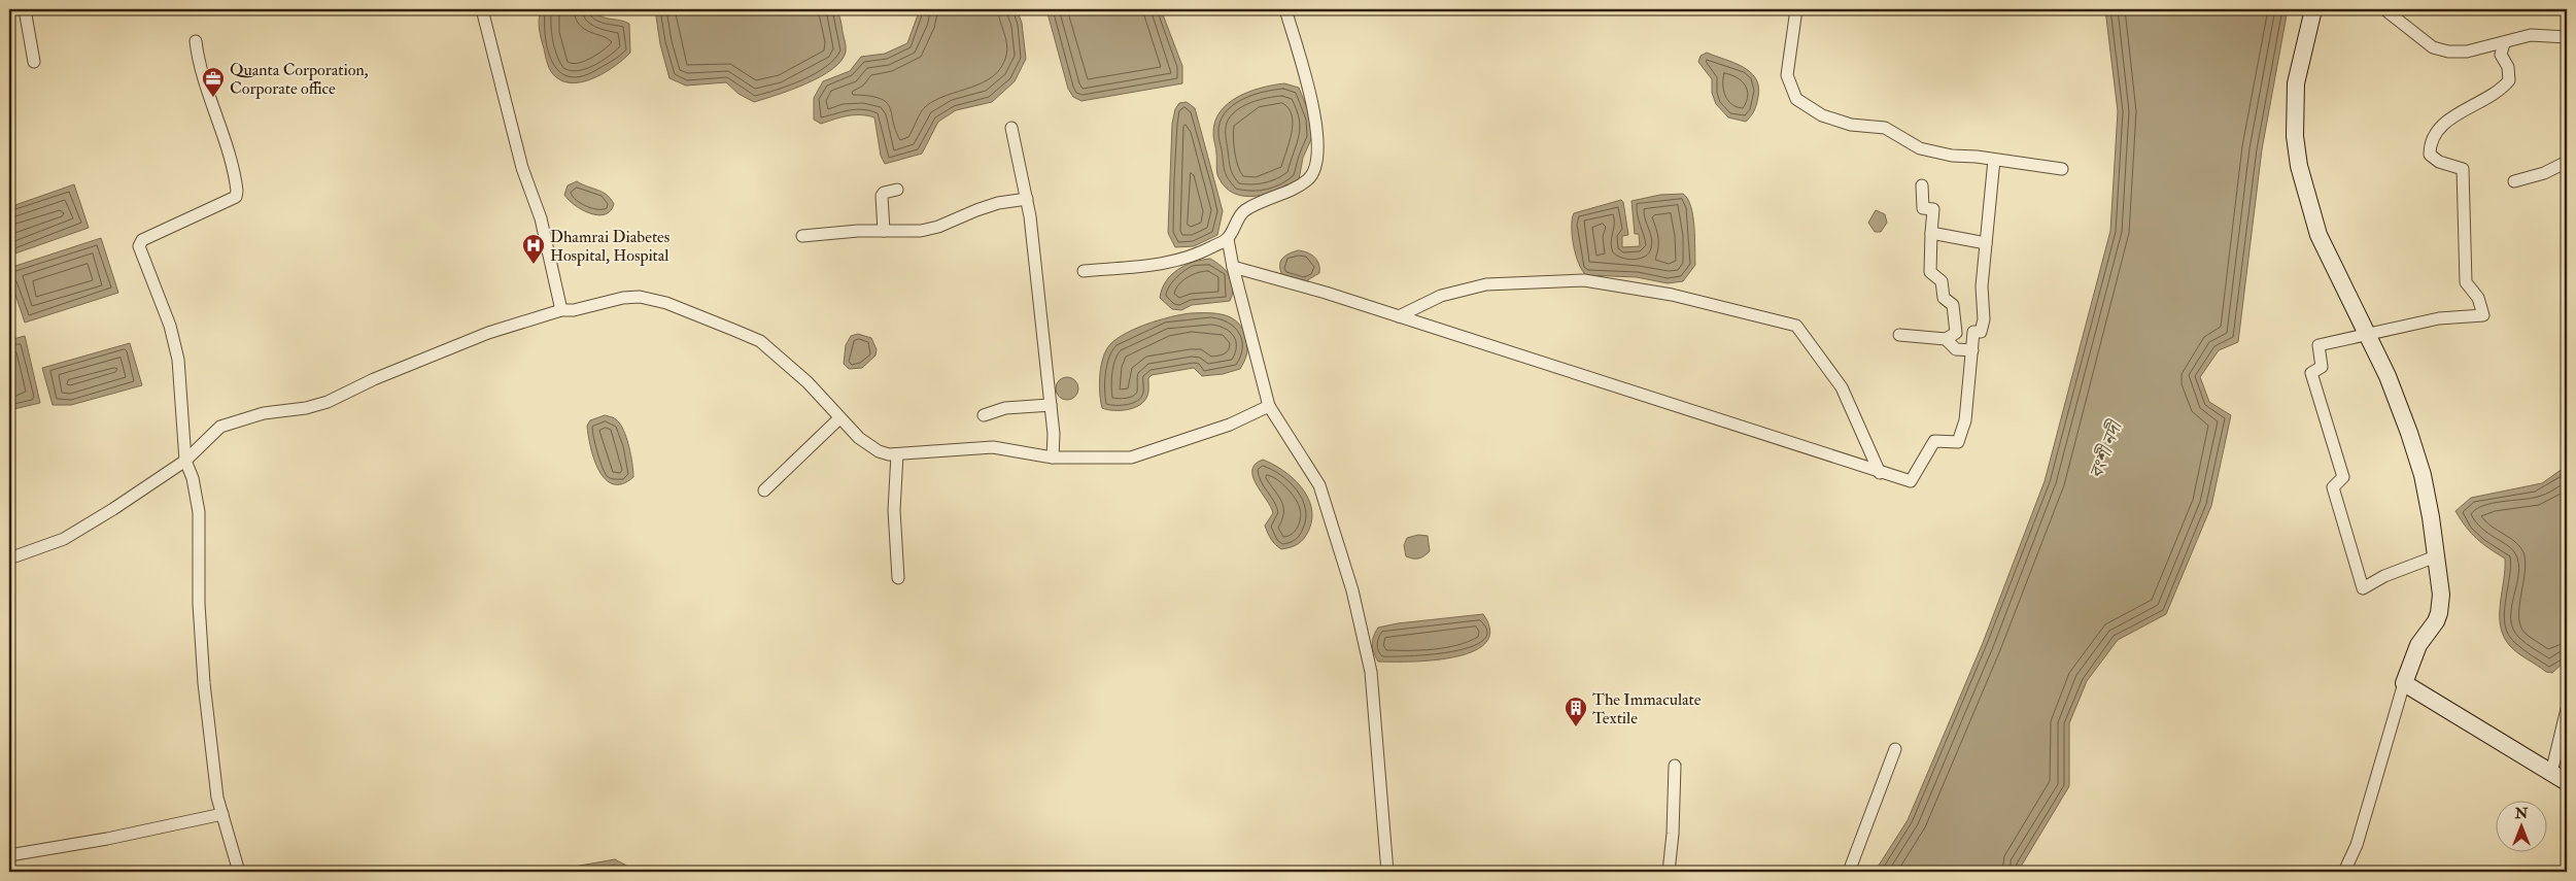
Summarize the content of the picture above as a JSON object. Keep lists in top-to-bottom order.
{
  "water": ["বংশী নদী"],
  "places": {
    "office": ["Quanta Corporation, Corporate office"],
    "hospital": ["Dhamrai Diabetes Hospital, Hospital"],
    "building": ["The Immaculate Textile"]
  },
  "north": "top"
}
